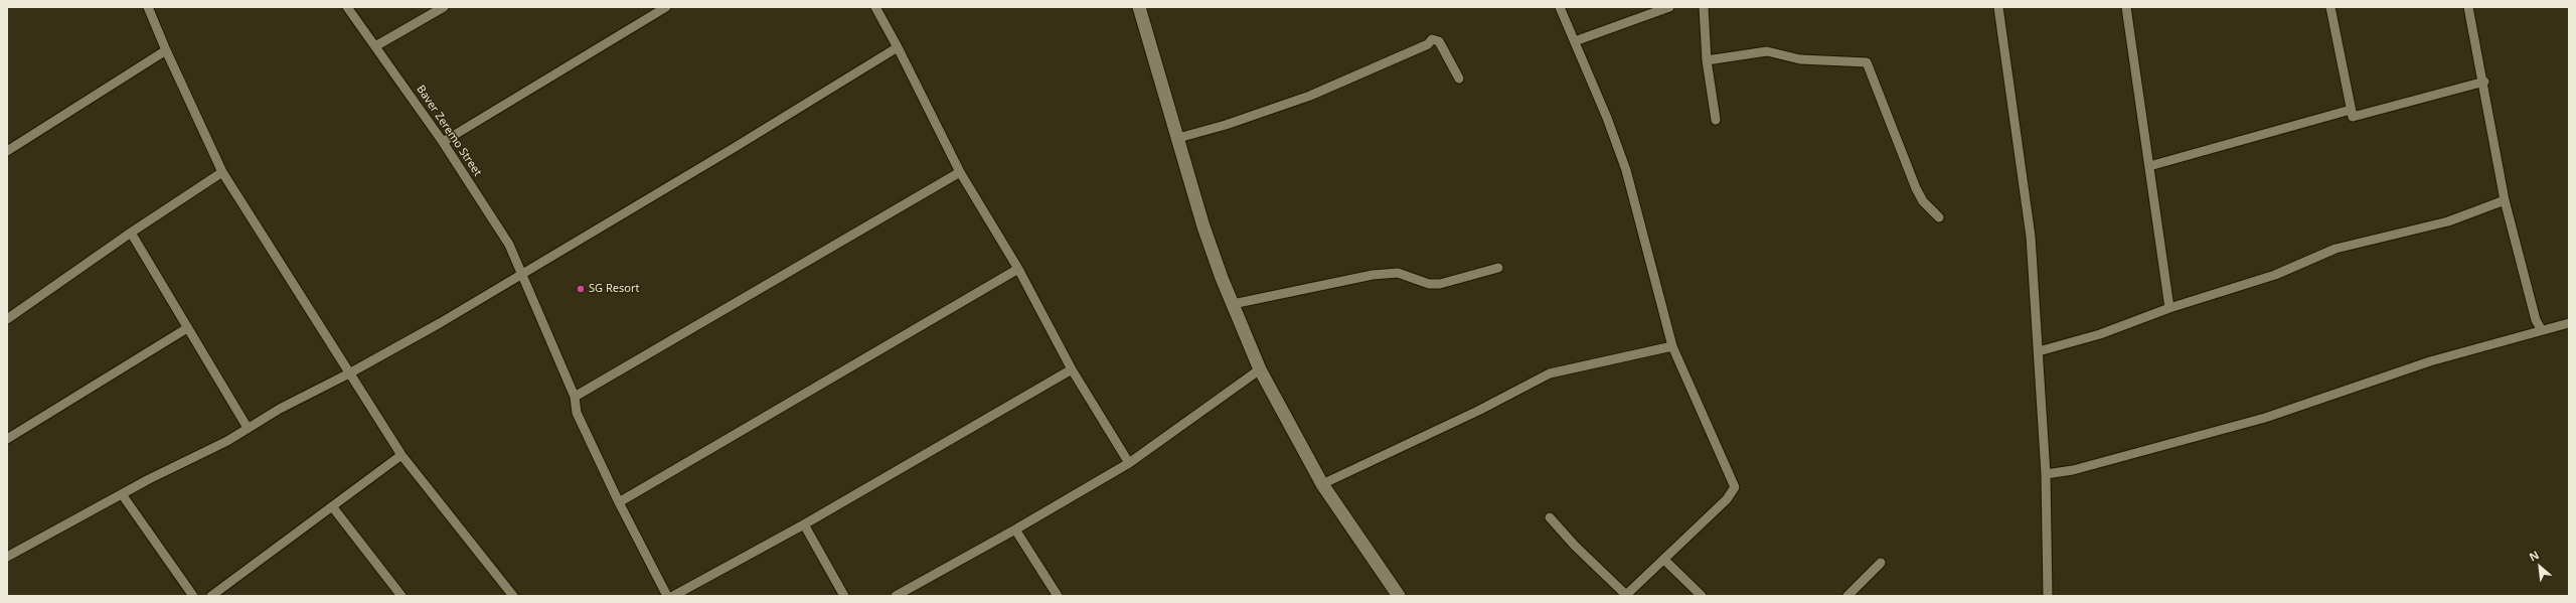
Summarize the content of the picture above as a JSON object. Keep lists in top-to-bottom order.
{
  "streets": {
    "street": ["Baver Zeremo Street"]
  },
  "places": ["SG Resort"],
  "north": "top left"
}
